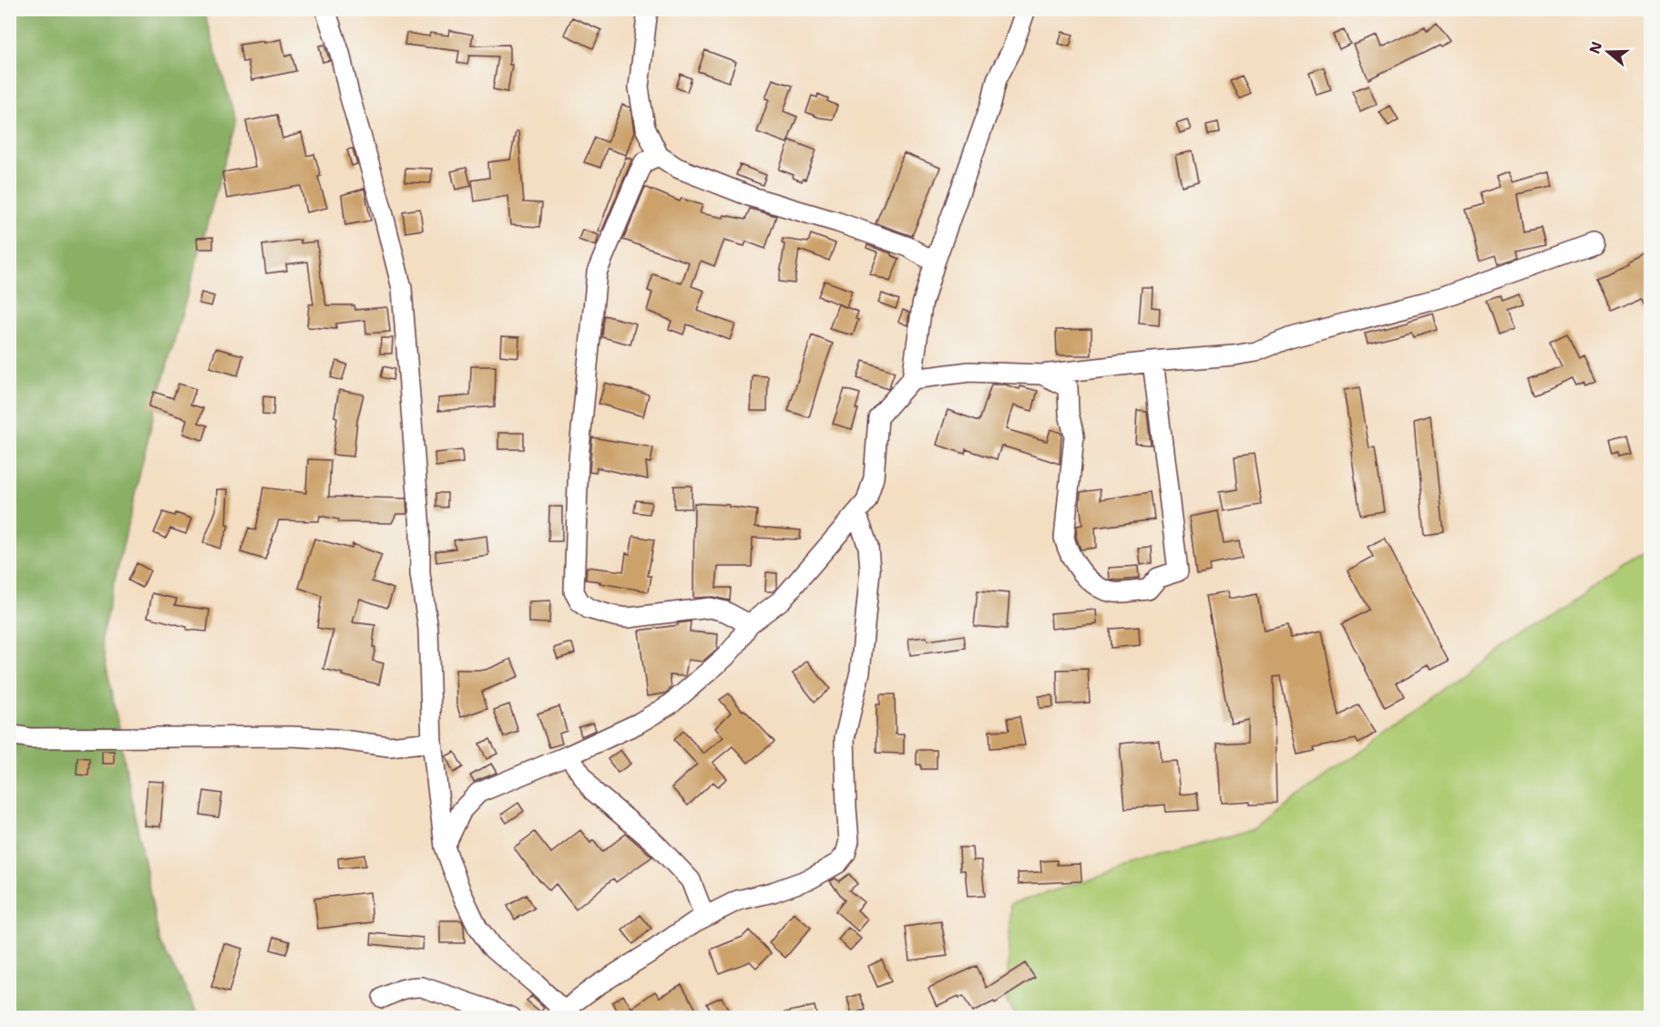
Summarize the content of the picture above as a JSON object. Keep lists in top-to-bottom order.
{
  "north": "left"
}
